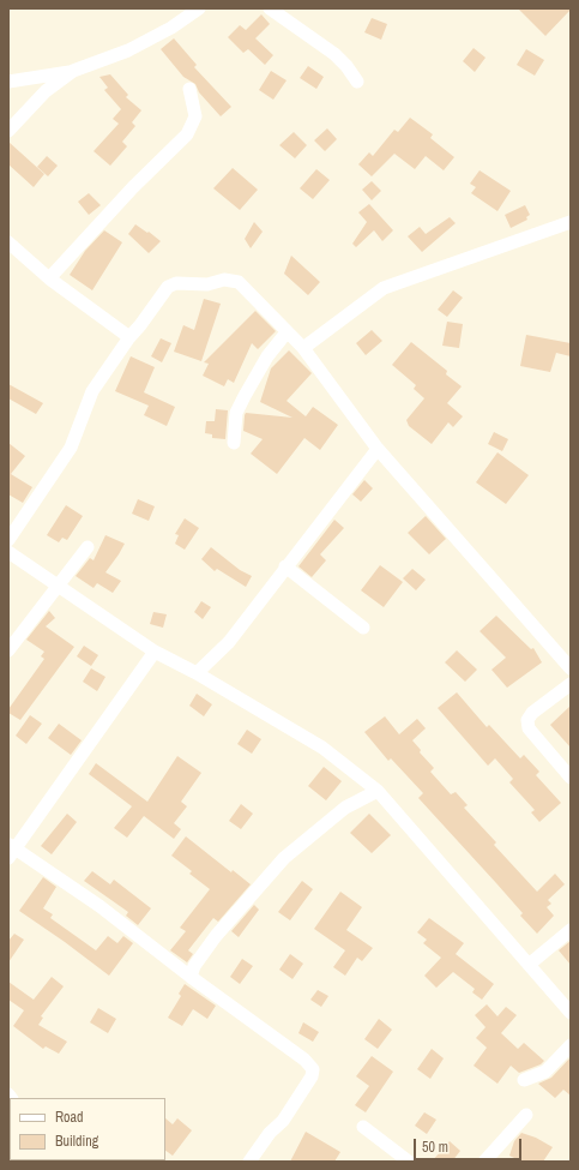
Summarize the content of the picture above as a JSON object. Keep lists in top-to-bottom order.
{
  "legend": ["Road", "Building"],
  "scale_bar": "50 m"
}
